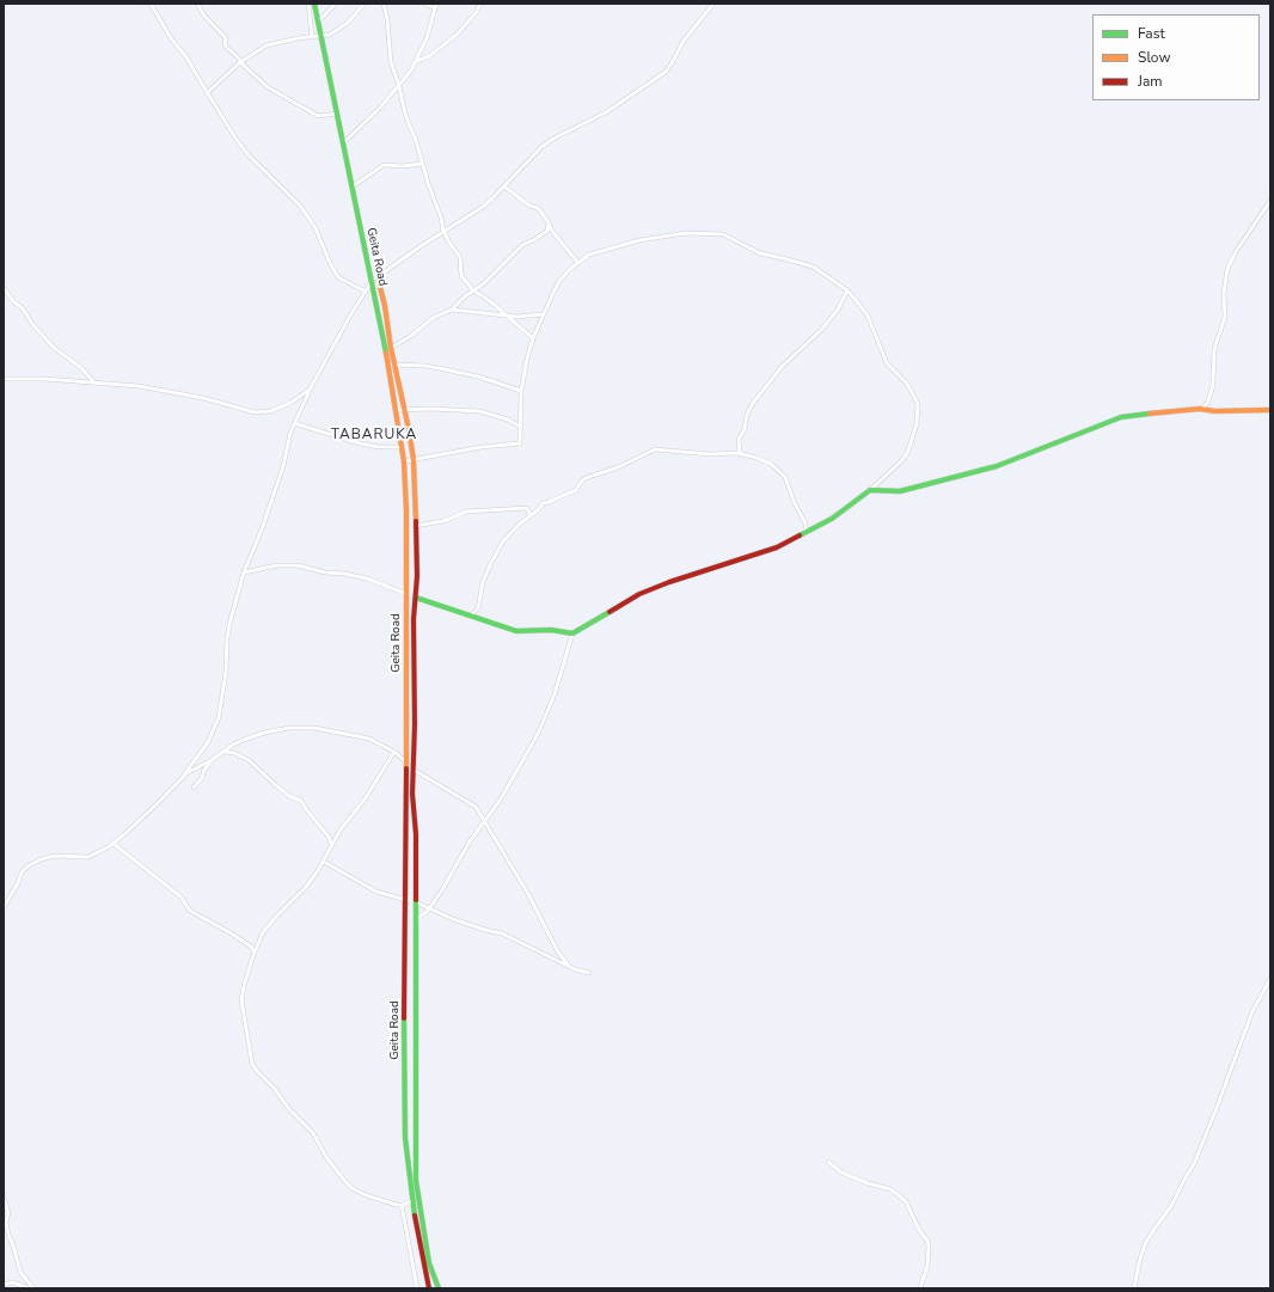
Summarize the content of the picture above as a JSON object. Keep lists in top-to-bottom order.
{
  "streets": {
    "main road": ["Geita Road"]
  },
  "districts": ["TABARUKA"],
  "legend": ["Fast", "Slow", "Jam"]
}
